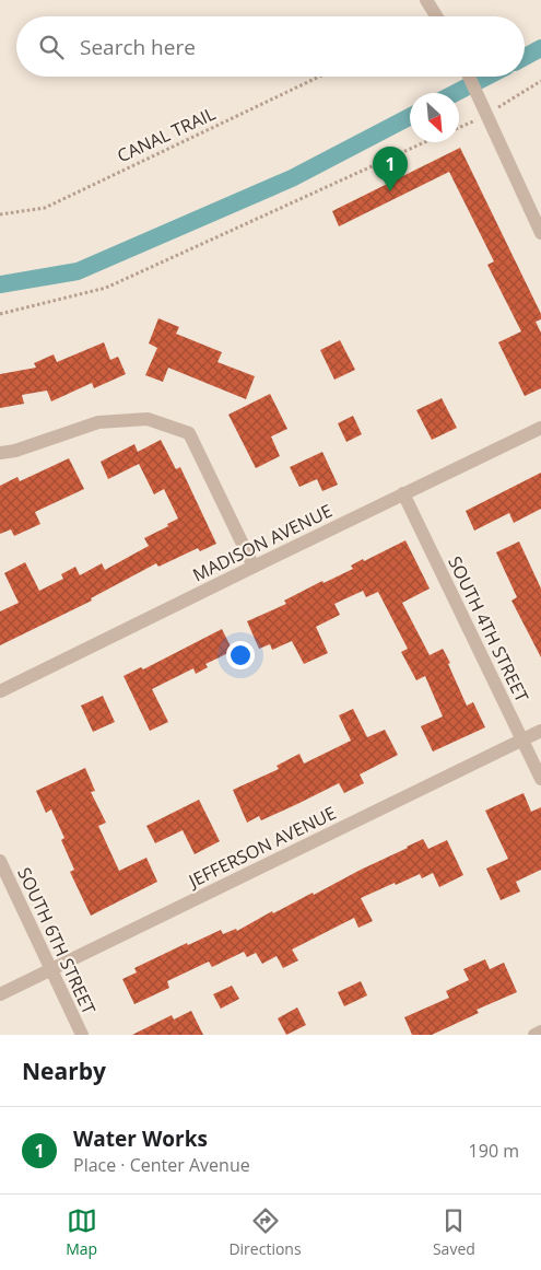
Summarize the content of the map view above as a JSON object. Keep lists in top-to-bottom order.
{
  "streets": {
    "street": [
      "MADISON AVENUE",
      "SOUTH 4TH STREET",
      "JEFFERSON AVENUE",
      "SOUTH 6TH STREET"
    ],
    "path": ["CANAL TRAIL"]
  },
  "crossings": [
    ["MADISON AVENUE", "SOUTH 4TH STREET"],
    ["SOUTH 4TH STREET", "JEFFERSON AVENUE"],
    ["JEFFERSON AVENUE", "SOUTH 6TH STREET"]
  ],
  "north": "bottom right",
  "page": {
    "search": "Search here",
    "pins": "1",
    "heading": "Nearby",
    "list": [
      {
        "mark": "1",
        "name": "Water Works",
        "note": "Place · Center Avenue",
        "value": "190 m"
      }
    ],
    "nav": ["Map", "Directions", "Saved"]
  }
}
